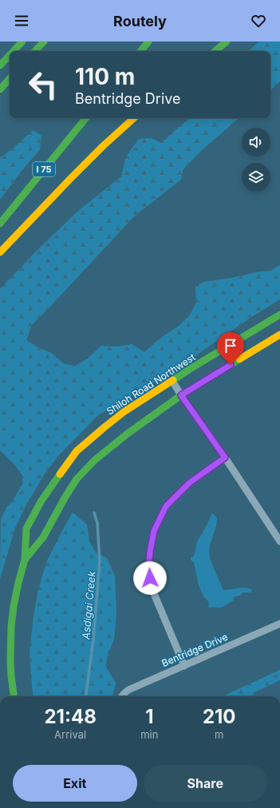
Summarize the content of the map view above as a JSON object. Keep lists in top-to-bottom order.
{
  "streets": {
    "main road": ["I 75", "Shiloh Road Northwest"],
    "street": ["Bentridge Drive"]
  },
  "water": ["Asdigai Creek"],
  "page": {
    "header": "Routely",
    "turn": ["110 m", "Bentridge Drive"],
    "eta": [
      "21:48",
      "Arrival",
      "1",
      "min",
      "210",
      "m"
    ],
    "buttons": ["Exit", "Share"]
  }
}
